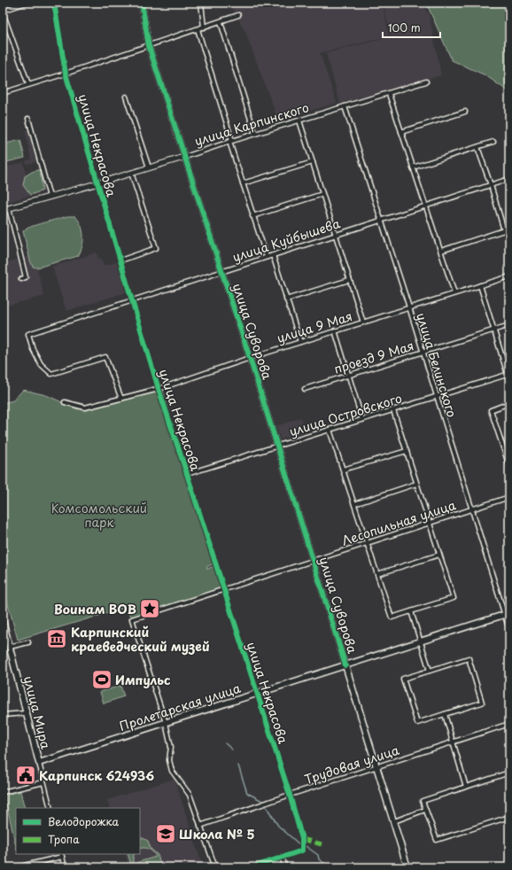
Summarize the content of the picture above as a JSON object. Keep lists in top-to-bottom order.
{
  "streets": {
    "main road": ["улица Суворова", "Пролетарская улица", "улица Мира"],
    "street": [
      "улица Карпинского",
      "улица Некрасова",
      "улица Куйбышева",
      "улица 9 Мая",
      "проезд 9 Мая",
      "улица Белинского",
      "улица Островского",
      "Лесопильная улица",
      "Трудовая улица"
    ]
  },
  "crossings": [
    ["улица Карпинского", "улица Некрасова"],
    ["улица Карпинского", "улица Суворова"],
    ["улица Карпинского", "улица Белинского"],
    ["улица Некрасова", "улица Куйбышева"],
    ["улица Некрасова", "улица 9 Мая"],
    ["улица Некрасова", "улица Островского"],
    ["улица Некрасова", "Лесопильная улица"],
    ["улица Некрасова", "Пролетарская улица"],
    ["улица Некрасова", "Трудовая улица"],
    ["улица Куйбышева", "улица 9 Мая"],
    ["улица Куйбышева", "улица Суворова"],
    ["улица Куйбышева", "улица Белинского"],
    ["улица 9 Мая", "улица Суворова"],
    ["улица 9 Мая", "улица Белинского"],
    ["улица Суворова", "улица Островского"],
    ["улица Суворова", "Лесопильная улица"],
    ["улица Суворова", "Пролетарская улица"],
    ["улица Суворова", "Трудовая улица"],
    ["проезд 9 Мая", "улица Белинского"],
    ["улица Белинского", "улица Островского"],
    ["улица Белинского", "Лесопильная улица"],
    ["улица Белинского", "Пролетарская улица"],
    ["Лесопильная улица", "Пролетарская улица"],
    ["Пролетарская улица", "улица Мира"]
  ],
  "parks": ["Комсомольский парк"],
  "places": {
    "place": ["Воинам ВОВ"],
    "museum": ["Карпинский краеведческий музей"],
    "sports": ["Импульс"],
    "public building": ["Карпинск 624936"],
    "school or university": ["Школа № 5"]
  },
  "legend": ["Велодорожка", "Тропа"],
  "scale_bar": "100 m"
}
